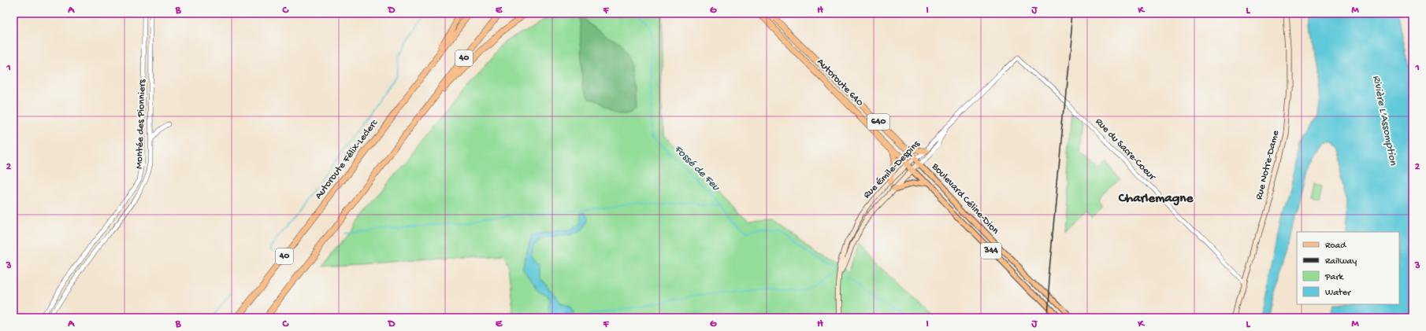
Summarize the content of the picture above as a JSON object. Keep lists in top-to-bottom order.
{
  "streets": {
    "highway": [
      "40",
      "Autoroute 640",
      "640",
      "Autoroute Félix-Leclerc"
    ],
    "main road": [
      "Rue Notre-Dame",
      "Rue Émile-Despins",
      "Boulevard Céline-Dion",
      "344"
    ],
    "street": ["Montée des Pionniers", "Rue du Sacre-Coeur"]
  },
  "crossings": [
    ["Autoroute 640", "Rue Émile-Despins"],
    ["Autoroute 640", "Boulevard Céline-Dion"],
    ["Rue du Sacre-Coeur", "Rue Notre-Dame"],
    ["Rue du Sacre-Coeur", "Rue Émile-Despins"],
    ["Rue Émile-Despins", "Boulevard Céline-Dion"]
  ],
  "districts": ["Charlemagne"],
  "water": ["Rivière L'Assomption", "Fossé de Feu"],
  "legend": [
    "Road",
    "Railway",
    "Park",
    "Water"
  ],
  "grid": {
    "columns": [
      "A",
      "B",
      "C",
      "D",
      "E",
      "F",
      "G",
      "H",
      "I",
      "J",
      "K",
      "L",
      "M"
    ],
    "rows": ["1", "2", "3"]
  }
}
